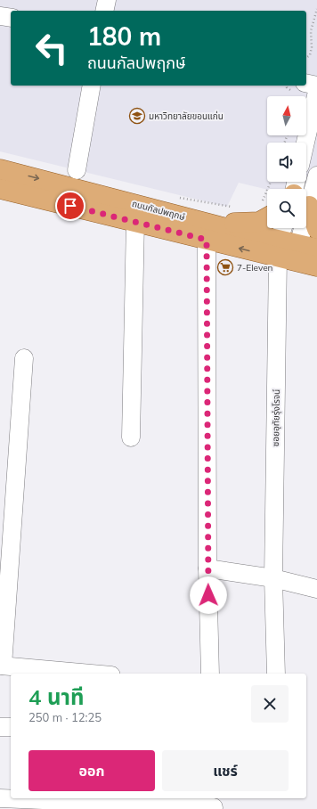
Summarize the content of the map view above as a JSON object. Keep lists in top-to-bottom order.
{
  "streets": {
    "main road": ["ถนนกัลปพฤกษ์"],
    "street": ["ซอยอุทัยรุ่งโรจน์"]
  },
  "crossings": [
    ["ถนนกัลปพฤกษ์", "ซอยอุทัยรุ่งโรจน์"]
  ],
  "places": {
    "school or university": ["มหาวิทยาลัยขอนแก่น"],
    "supermarket": ["7-Eleven"]
  },
  "north": "top",
  "page": {
    "turn": ["180 m", "ถนนกัลปพฤกษ์"],
    "heading": ["4 นาที", "250 m · 12:25"],
    "buttons": ["ออก", "แชร์"]
  }
}
